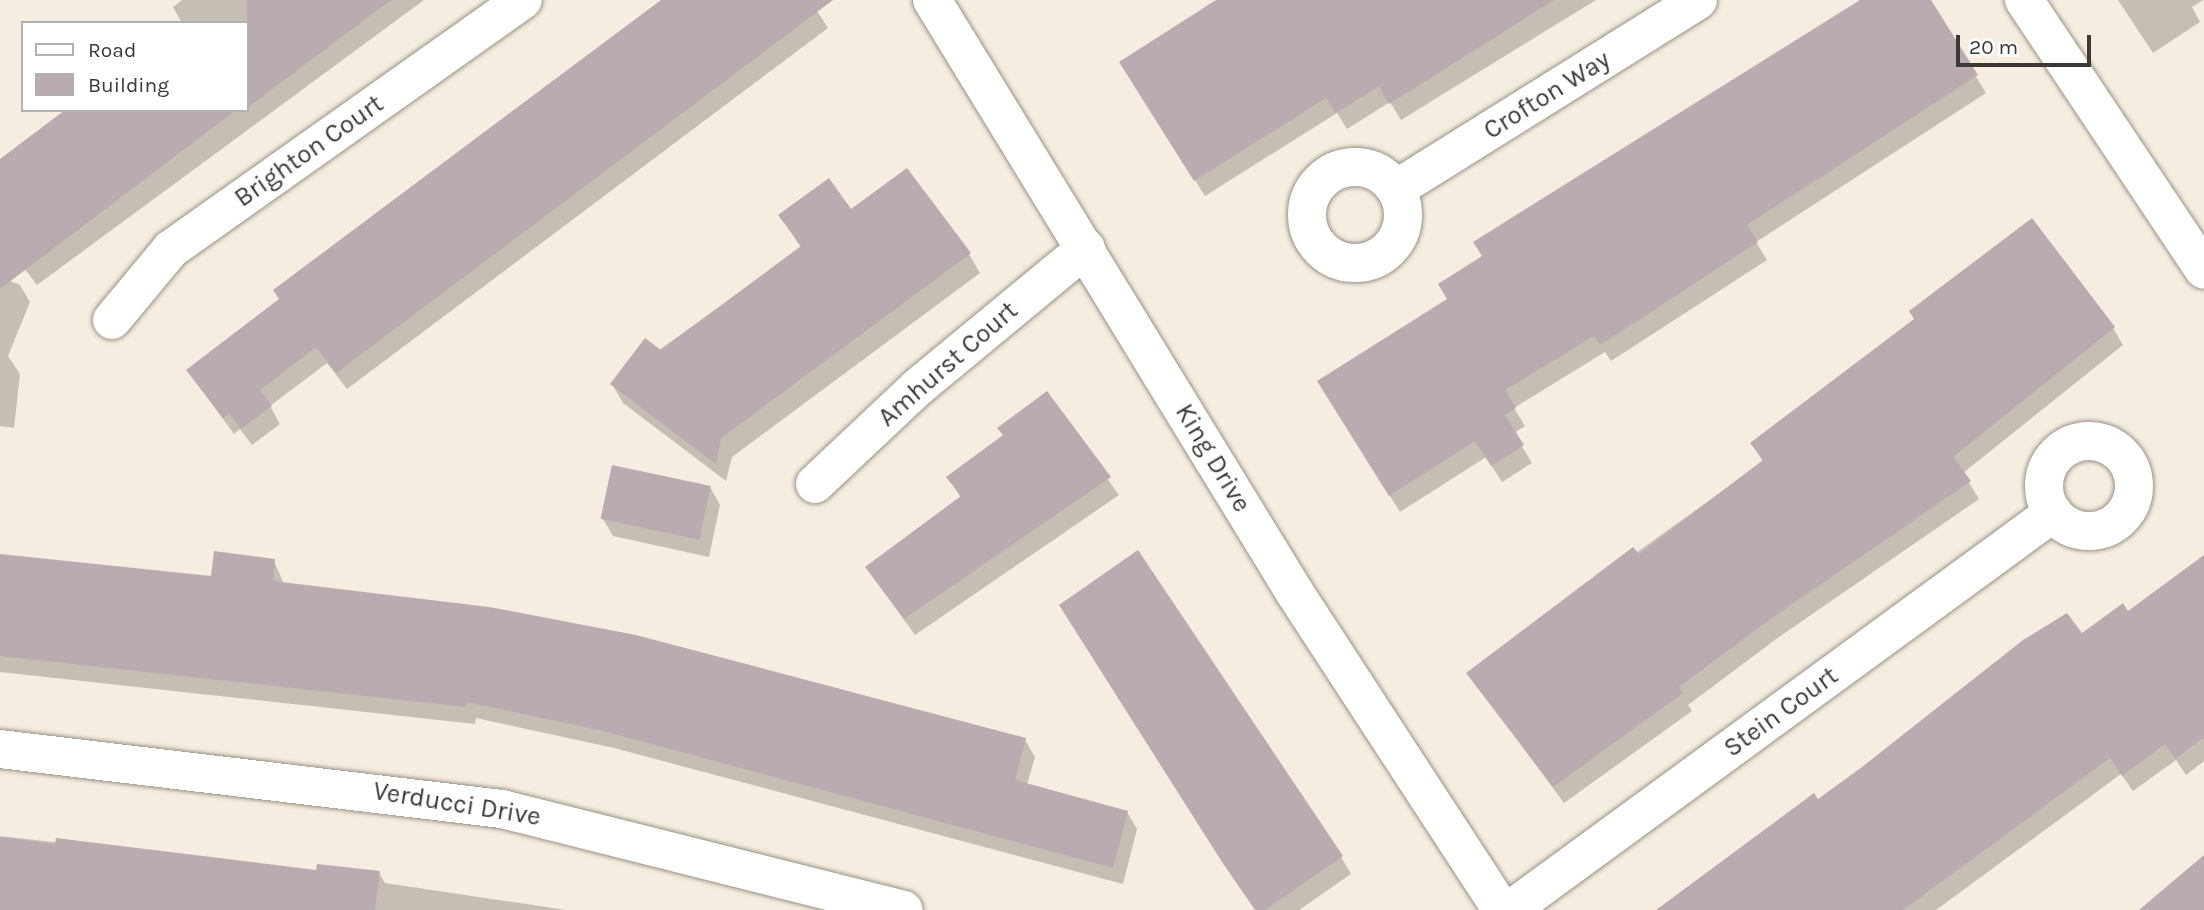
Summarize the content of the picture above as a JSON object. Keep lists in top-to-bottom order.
{
  "streets": {
    "street": [
      "Crofton Way",
      "Brighton Court",
      "Amhurst Court",
      "King Drive",
      "Stein Court",
      "Verducci Drive"
    ]
  },
  "crossings": [
    ["Amhurst Court", "King Drive"]
  ],
  "legend": ["Road", "Building"],
  "scale_bar": "20 m"
}
